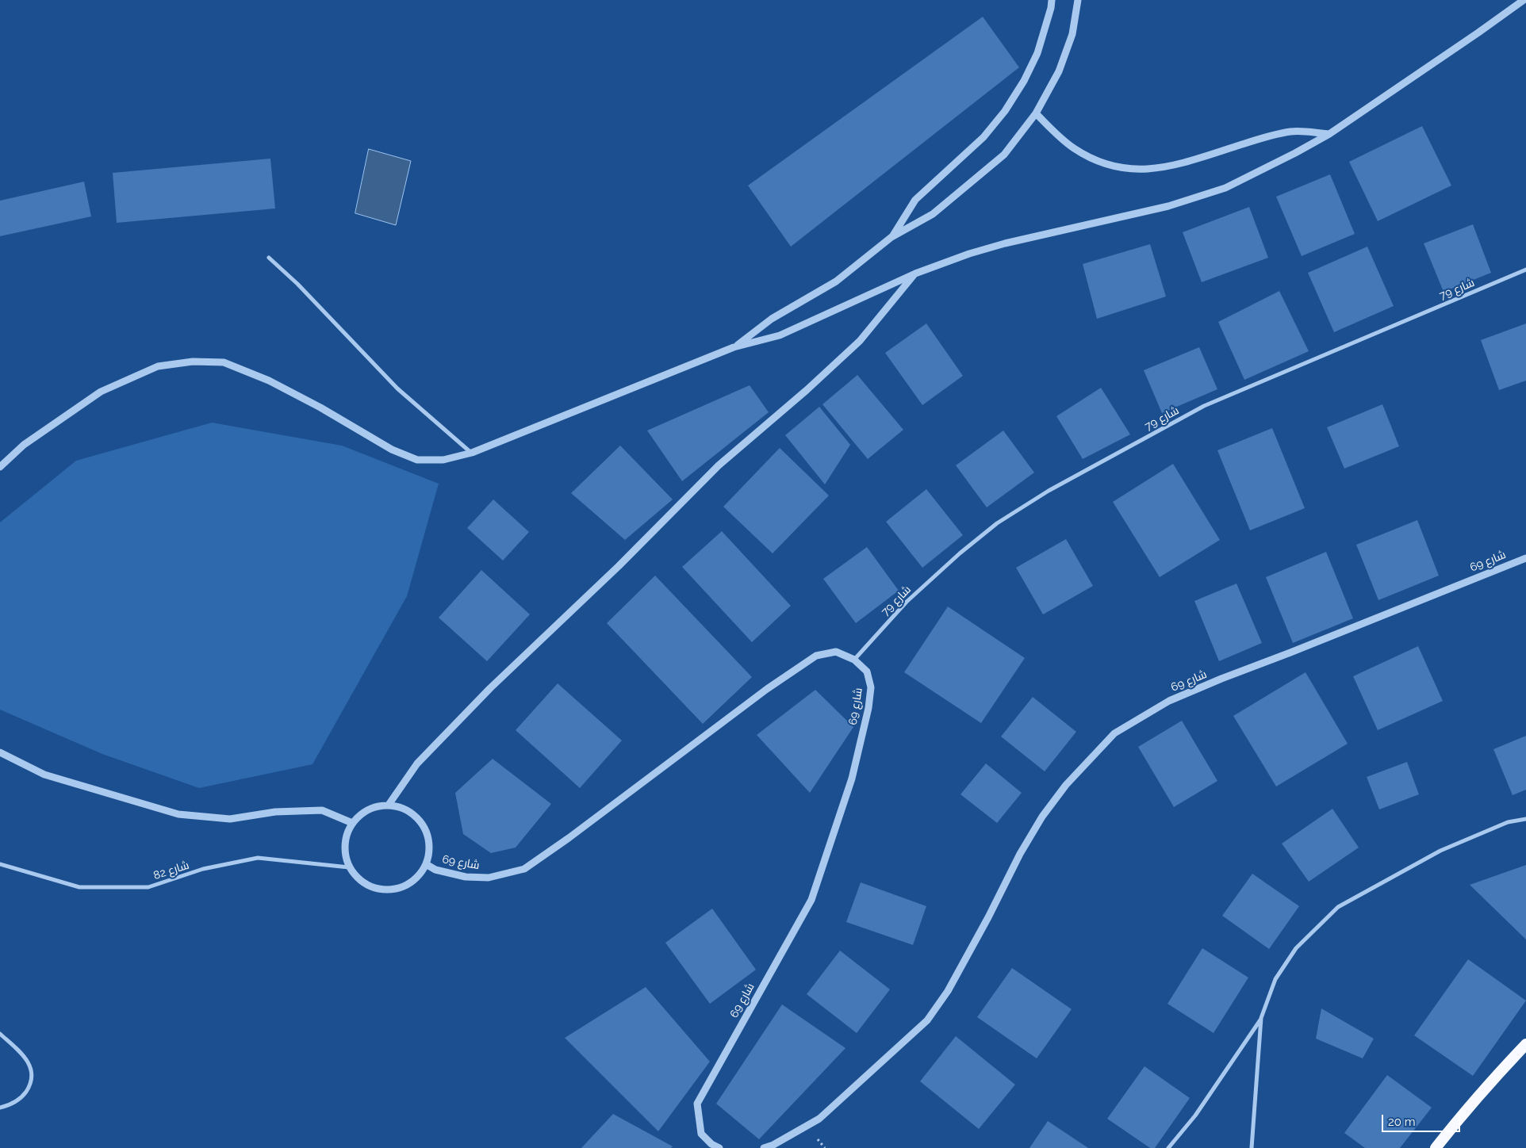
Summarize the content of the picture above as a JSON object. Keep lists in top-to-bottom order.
{
  "streets": {
    "street": ["شارع 79", "شارع 69", "شارع 82"]
  },
  "crossings": [
    ["شارع 79", "شارع 69"],
    ["شارع 69", "شارع 82"]
  ],
  "scale_bar": "20 m"
}
